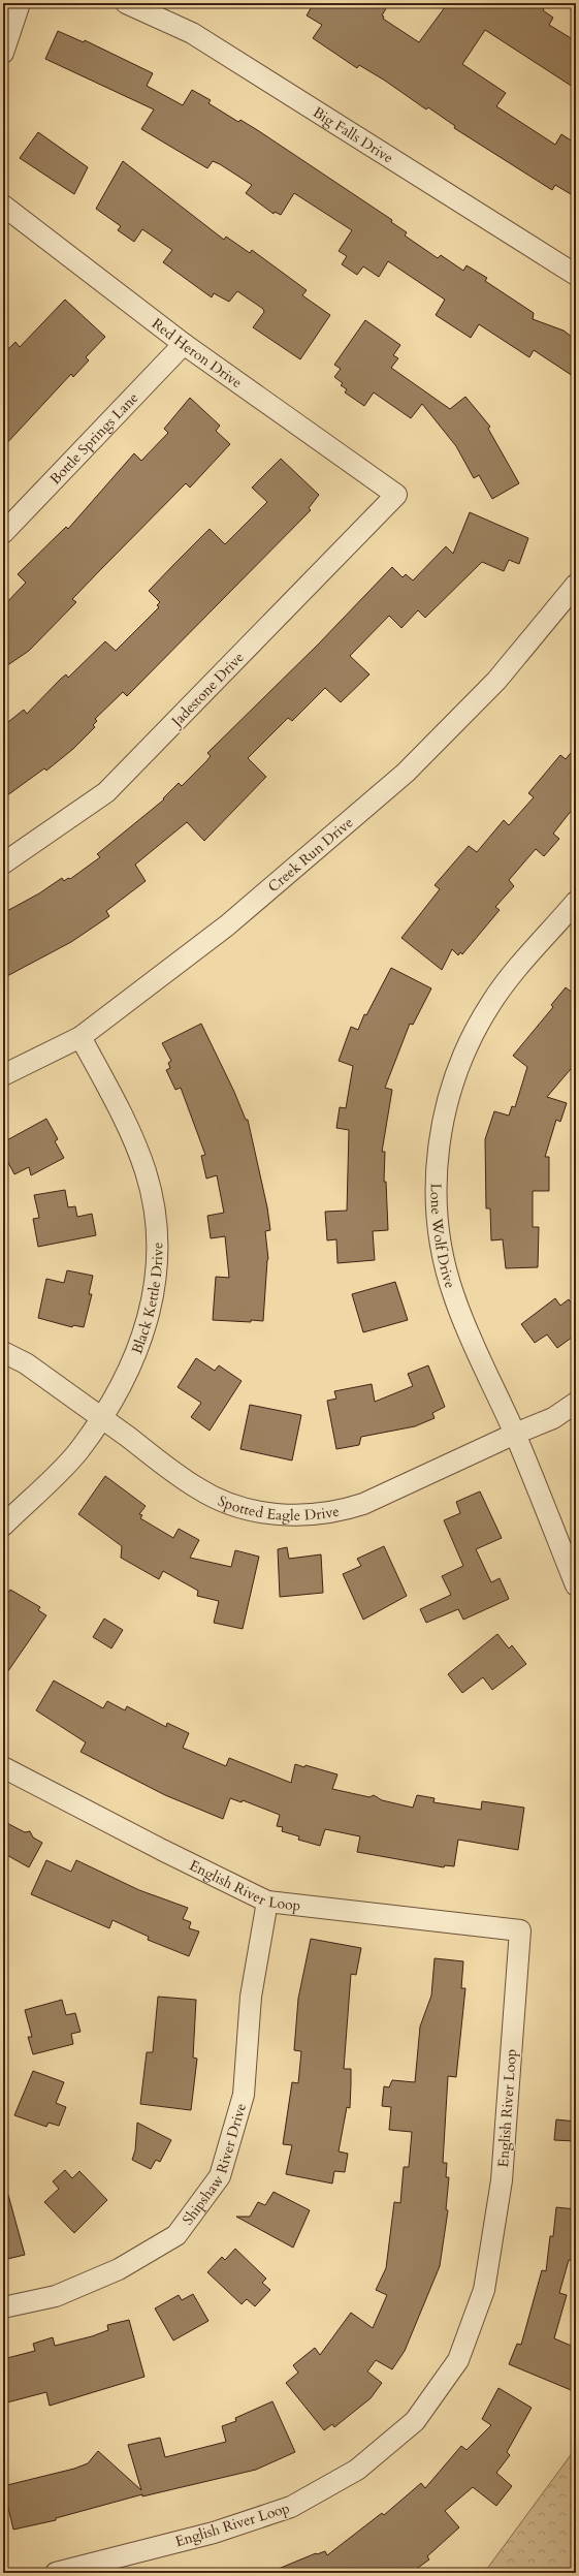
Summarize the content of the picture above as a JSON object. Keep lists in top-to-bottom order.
{
  "streets": {
    "street": [
      "Big Falls Drive",
      "Red Heron Drive",
      "Bottle Springs Lane",
      "Jadestone Drive",
      "Creek Run Drive",
      "Lone Wolf Drive",
      "Black Kettle Drive",
      "Spotted Eagle Drive",
      "English River Loop",
      "Shipshaw River Drive"
    ]
  },
  "crossings": [
    ["Red Heron Drive", "Bottle Springs Lane"],
    ["Red Heron Drive", "Jadestone Drive"],
    ["Creek Run Drive", "Black Kettle Drive"],
    ["Lone Wolf Drive", "Spotted Eagle Drive"],
    ["Black Kettle Drive", "Spotted Eagle Drive"],
    ["English River Loop", "Shipshaw River Drive"]
  ]
}
